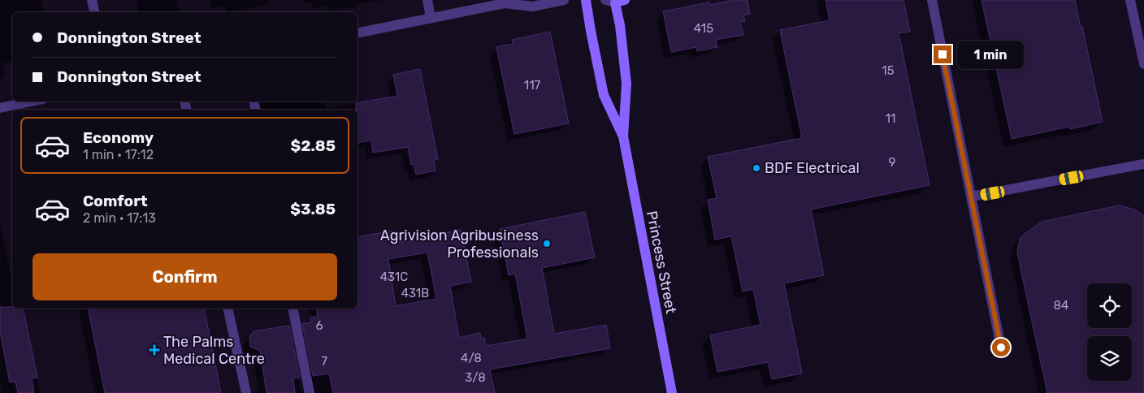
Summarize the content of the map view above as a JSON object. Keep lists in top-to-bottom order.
{
  "streets": {
    "main road": ["Princess Street"]
  },
  "places": {
    "other": ["BDF Electrical", "Agrivision Agribusiness Professionals"],
    "health": ["The Palms Medical Centre"]
  },
  "house_numbers": [
    "415",
    "15",
    "117",
    "11",
    "9",
    "431C",
    "431B",
    "84",
    "6",
    "4/8",
    "7",
    "3/8"
  ],
  "page": {
    "banner": ["Donnington Street", "Donnington Street"],
    "bubble": "1 min",
    "list": [
      {
        "name": "Economy",
        "note": "1 min · 17:12",
        "value": "$2.85"
      },
      {
        "name": "Comfort",
        "note": "2 min · 17:13",
        "value": "$3.85"
      }
    ],
    "buttons": "Confirm"
  }
}
